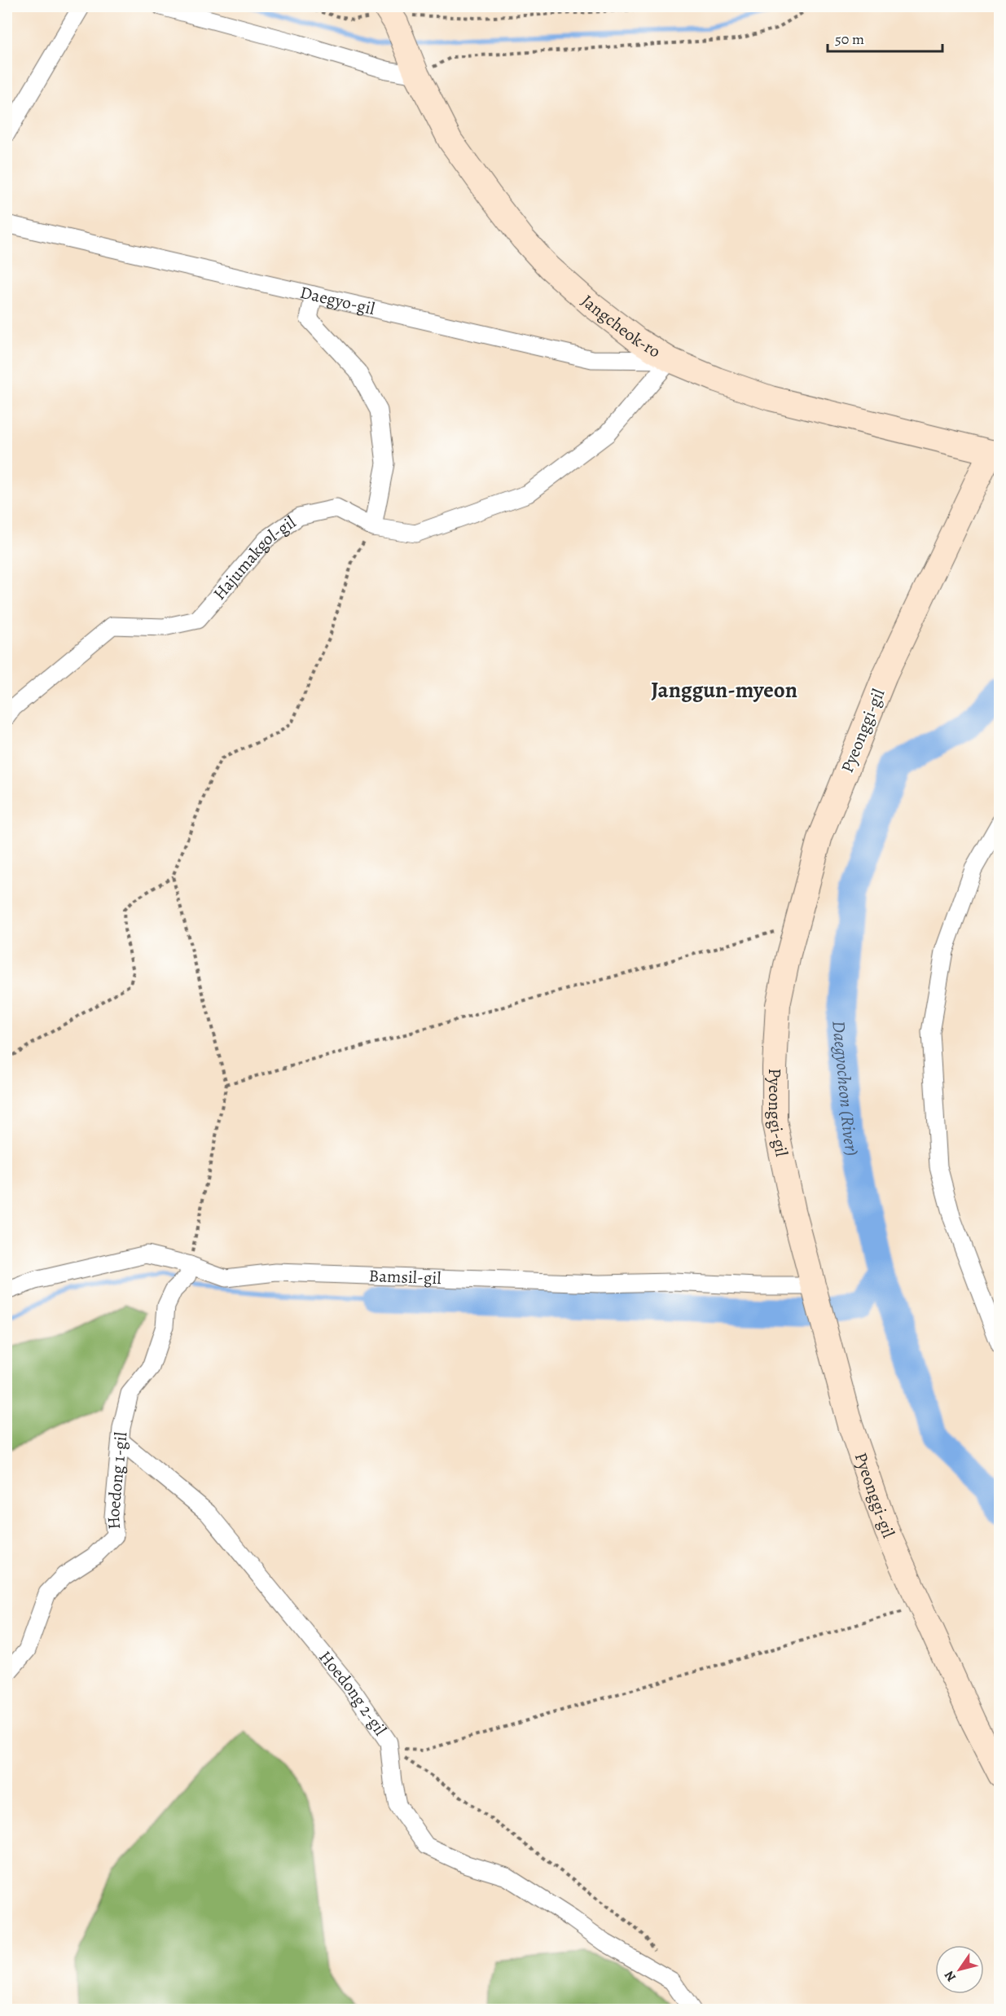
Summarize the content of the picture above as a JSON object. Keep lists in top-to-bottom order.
{
  "streets": {
    "main road": ["Jangcheok-ro", "Pyeonggi-gil"],
    "street": [
      "Daegyo-gil",
      "Hajumakgol-gil",
      "Bamsil-gil",
      "Hoedong 1-gil",
      "Hoedong 2-gil"
    ]
  },
  "crossings": [
    ["Daegyo-gil", "Jangcheok-ro"],
    ["Daegyo-gil", "Hajumakgol-gil"],
    ["Jangcheok-ro", "Hajumakgol-gil"],
    ["Jangcheok-ro", "Pyeonggi-gil"],
    ["Pyeonggi-gil", "Bamsil-gil"],
    ["Bamsil-gil", "Hoedong 1-gil"],
    ["Hoedong 1-gil", "Hoedong 2-gil"]
  ],
  "districts": ["Janggun-myeon"],
  "water": ["Daegyocheon (River)"],
  "scale_bar": "50 m",
  "north": "bottom left"
}
